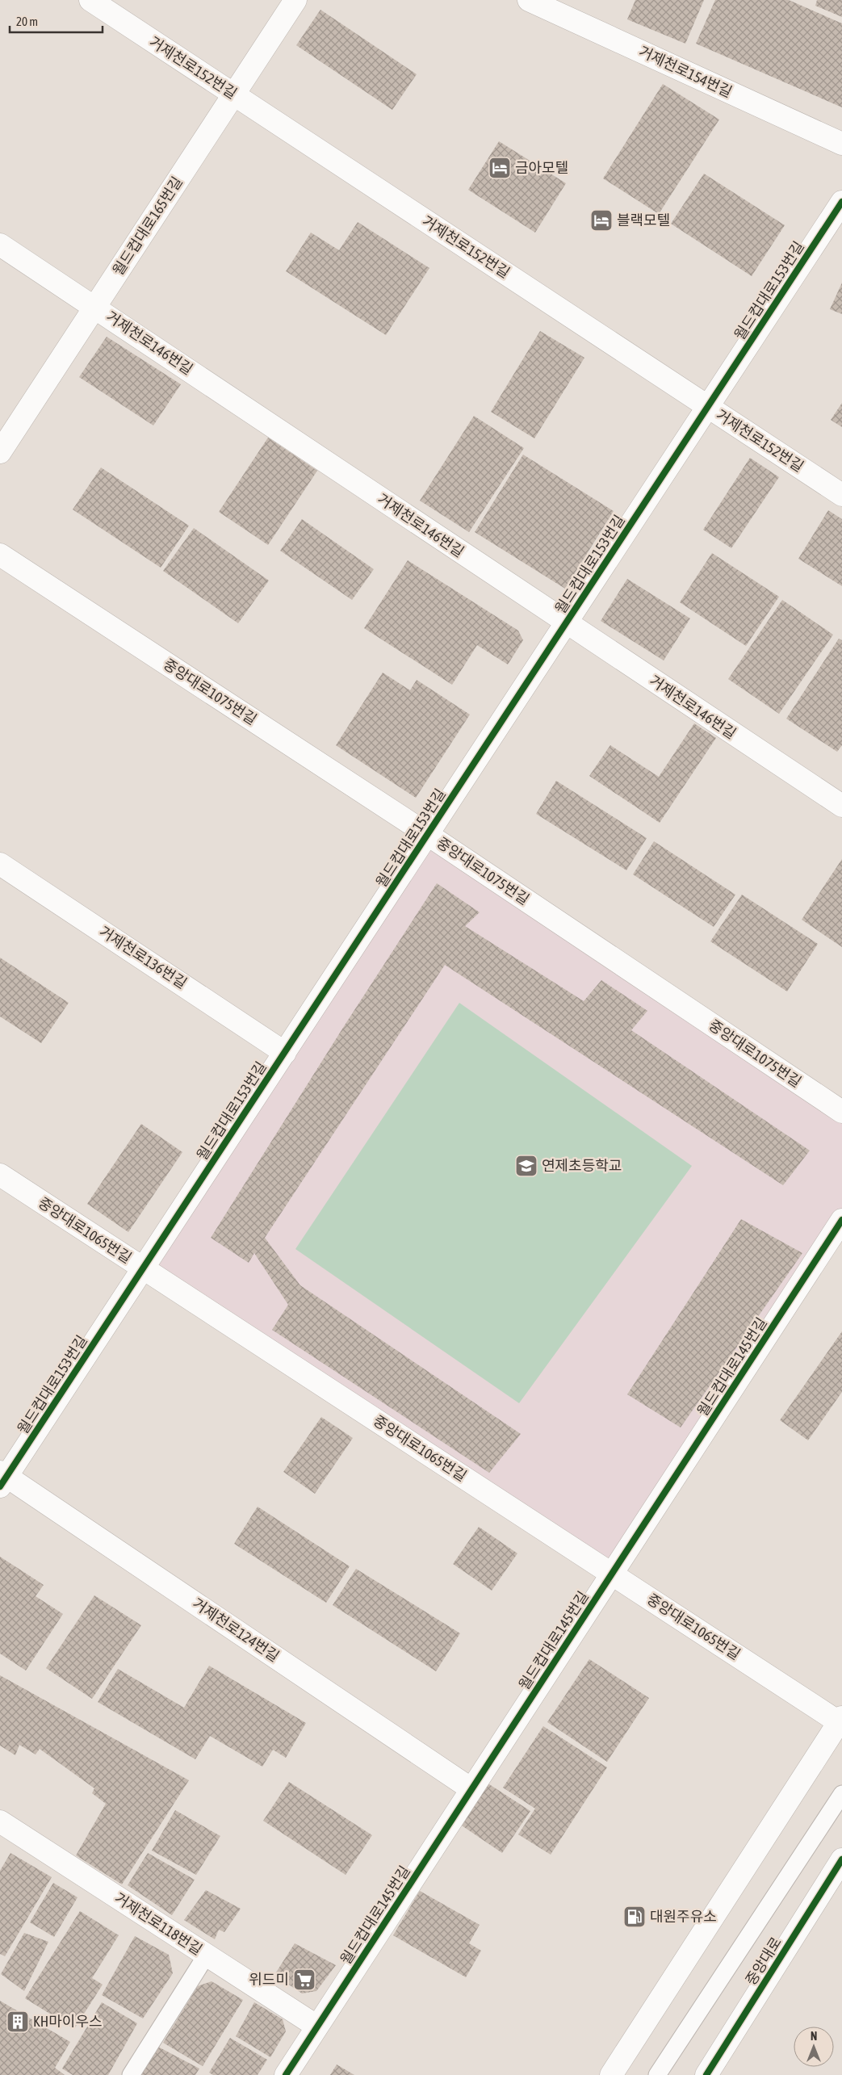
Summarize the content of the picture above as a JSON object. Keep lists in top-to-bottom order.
{
  "streets": {
    "street": [
      "거제천로152번길",
      "거제천로154번길",
      "월드컵대로165번길",
      "월드컵대로153번길",
      "거제천로146번길",
      "중앙대로1075번길",
      "거제천로136번길",
      "중앙대로1065번길",
      "월드컵대로145번길",
      "거제천로124번길",
      "거제천로118번길",
      "중앙대로"
    ]
  },
  "crossings": [
    ["거제천로152번길", "월드컵대로165번길"],
    ["거제천로152번길", "월드컵대로153번길"],
    ["월드컵대로165번길", "거제천로146번길"],
    ["월드컵대로153번길", "거제천로146번길"],
    ["월드컵대로153번길", "중앙대로1075번길"],
    ["월드컵대로153번길", "거제천로136번길"],
    ["월드컵대로153번길", "중앙대로1065번길"],
    ["월드컵대로153번길", "거제천로124번길"],
    ["중앙대로1065번길", "월드컵대로145번길"],
    ["월드컵대로145번길", "거제천로124번길"],
    ["월드컵대로145번길", "거제천로118번길"]
  ],
  "places": {
    "hotel": ["금아모텔", "블랙모텔"],
    "school or university": ["연제초등학교"],
    "fuel station": ["대원주유소"],
    "supermarket": ["위드미"],
    "building": ["KH마이우스"]
  },
  "scale_bar": "20 m",
  "north": "top"
}
